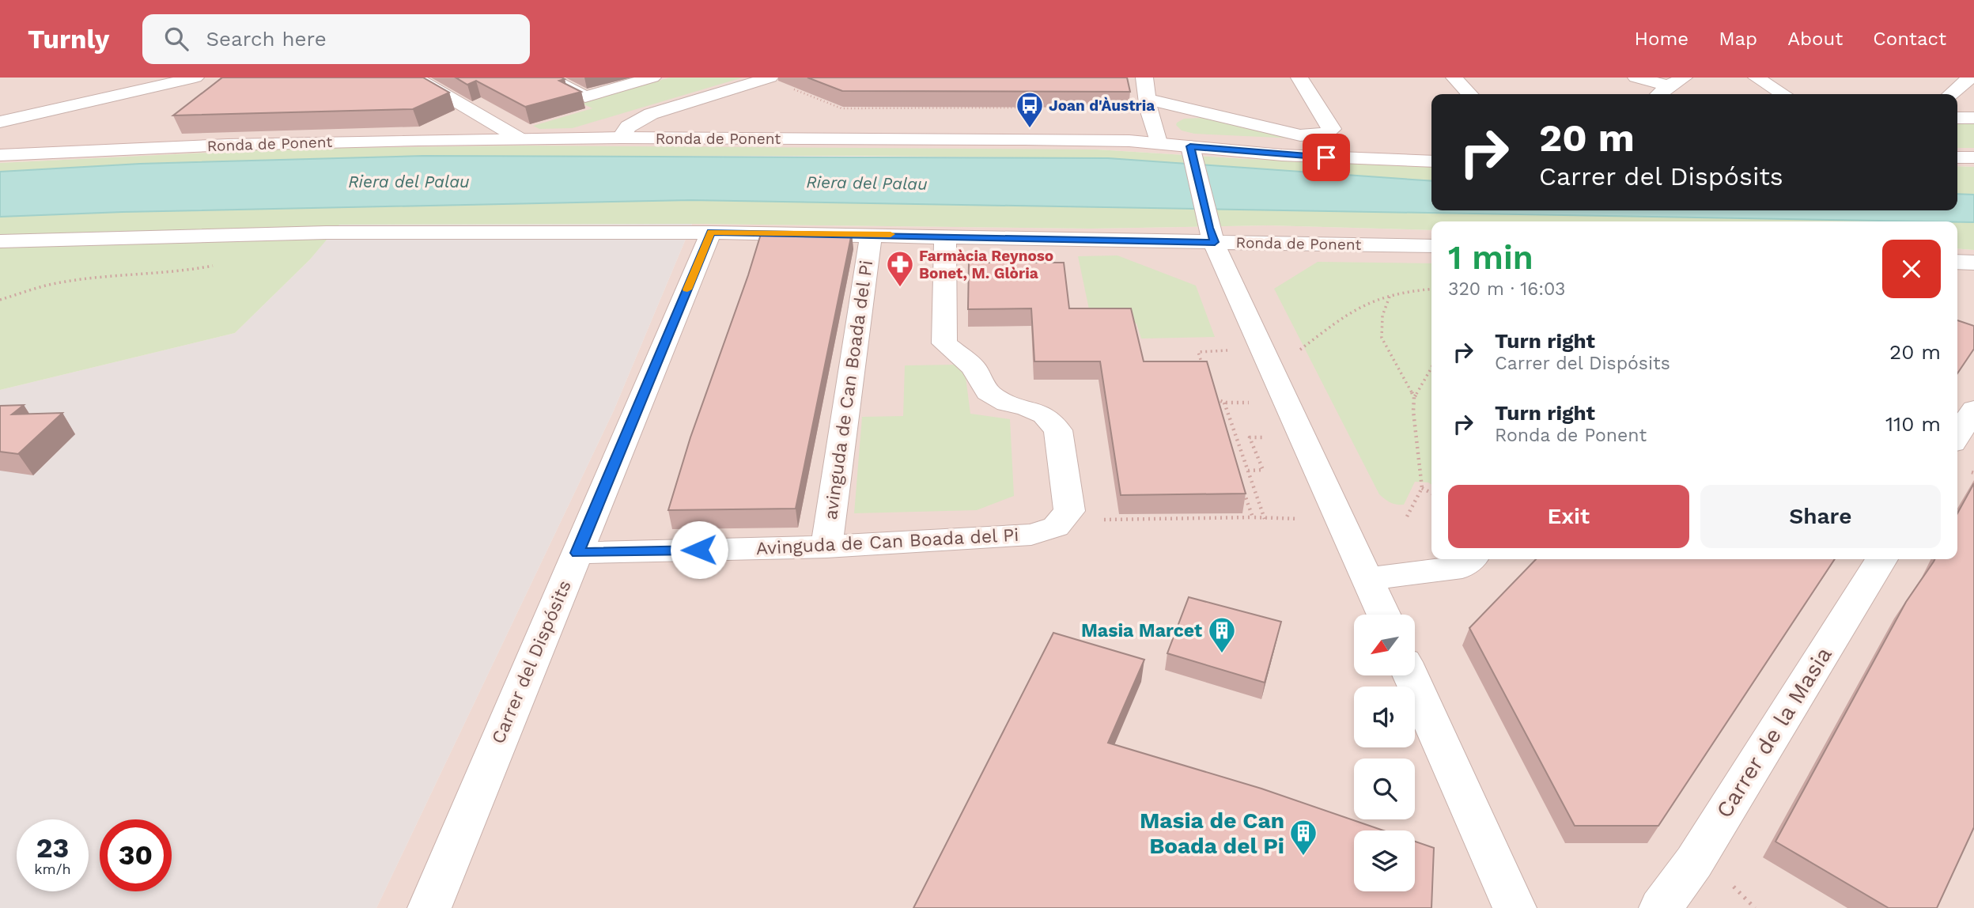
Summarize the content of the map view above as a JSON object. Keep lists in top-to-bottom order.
{
  "streets": {
    "street": [
      "Ronda de Ponent",
      "avinguda de Can Boada del Pi",
      "Avinguda de Can Boada del Pi",
      "Carrer del Dispósits",
      "Carrer de la Masia"
    ]
  },
  "crossings": [
    ["Ronda de Ponent", "avinguda de Can Boada del Pi"],
    ["Ronda de Ponent", "Carrer del Dispósits"],
    ["avinguda de Can Boada del Pi", "Avinguda de Can Boada del Pi"],
    ["Avinguda de Can Boada del Pi", "Carrer del Dispósits"]
  ],
  "water": ["Riera del Palau"],
  "places": {
    "bus stop": ["Joan d'Àustria"],
    "pharmacy": ["Farmàcia Reynoso Bonet, M. Glòria"],
    "building": ["Masia Marcet", "Masia de Can Boada del Pi"]
  },
  "north": "bottom left",
  "page": {
    "header": "Turnly",
    "search": "Search here",
    "nav": [
      "Home",
      "Map",
      "About",
      "Contact"
    ],
    "turn": ["20 m", "Carrer del Dispósits"],
    "heading": ["1 min", "320 m · 16:03"],
    "list": [
      {
        "name": "Turn right",
        "note": "Carrer del Dispósits",
        "value": "20 m"
      },
      {
        "name": "Turn right",
        "note": "Ronda de Ponent",
        "value": "110 m"
      }
    ],
    "buttons": ["Exit", "Share"],
    "speed": "23 km/h",
    "limit": "30"
  }
}
